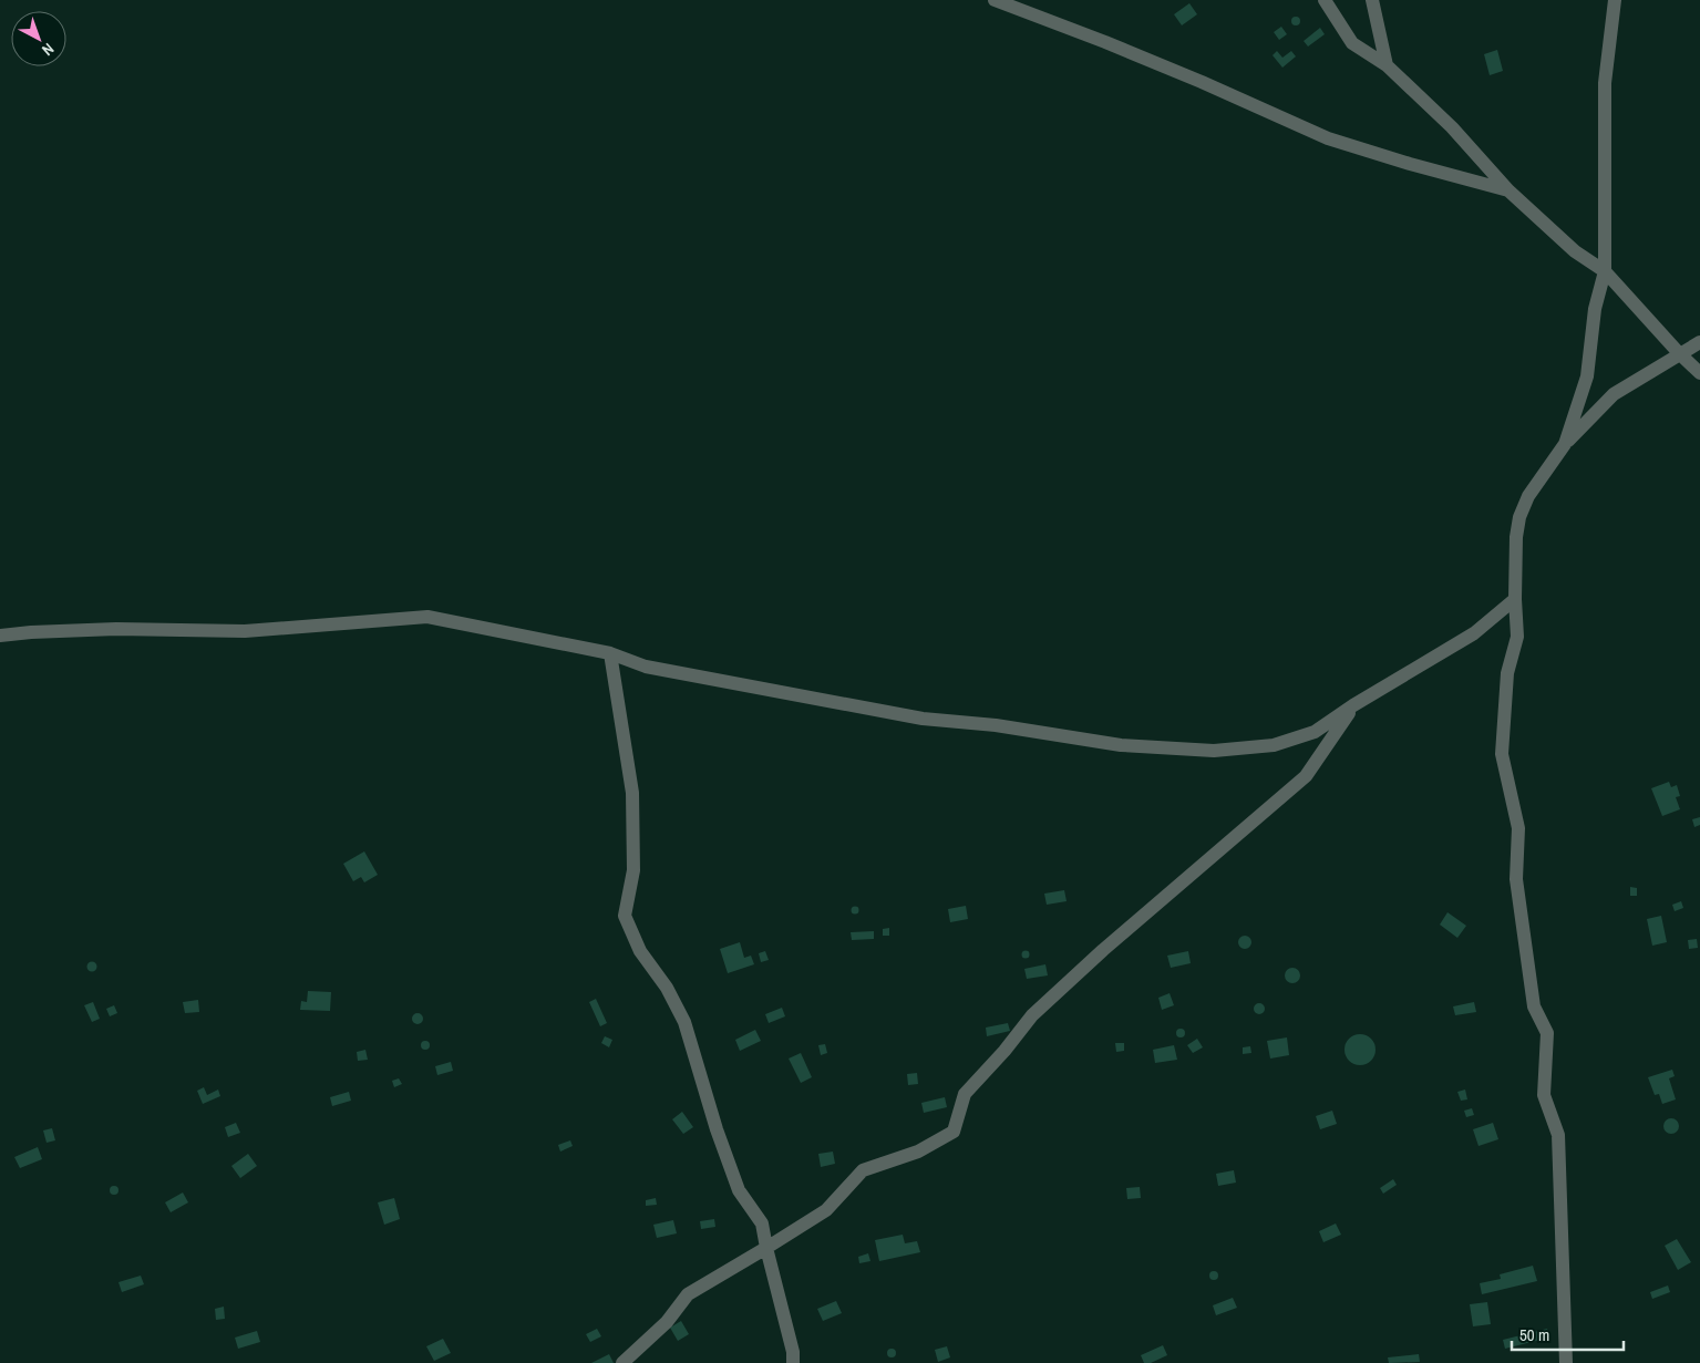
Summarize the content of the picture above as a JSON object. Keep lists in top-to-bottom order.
{
  "scale_bar": "50 m",
  "north": "bottom right"
}
